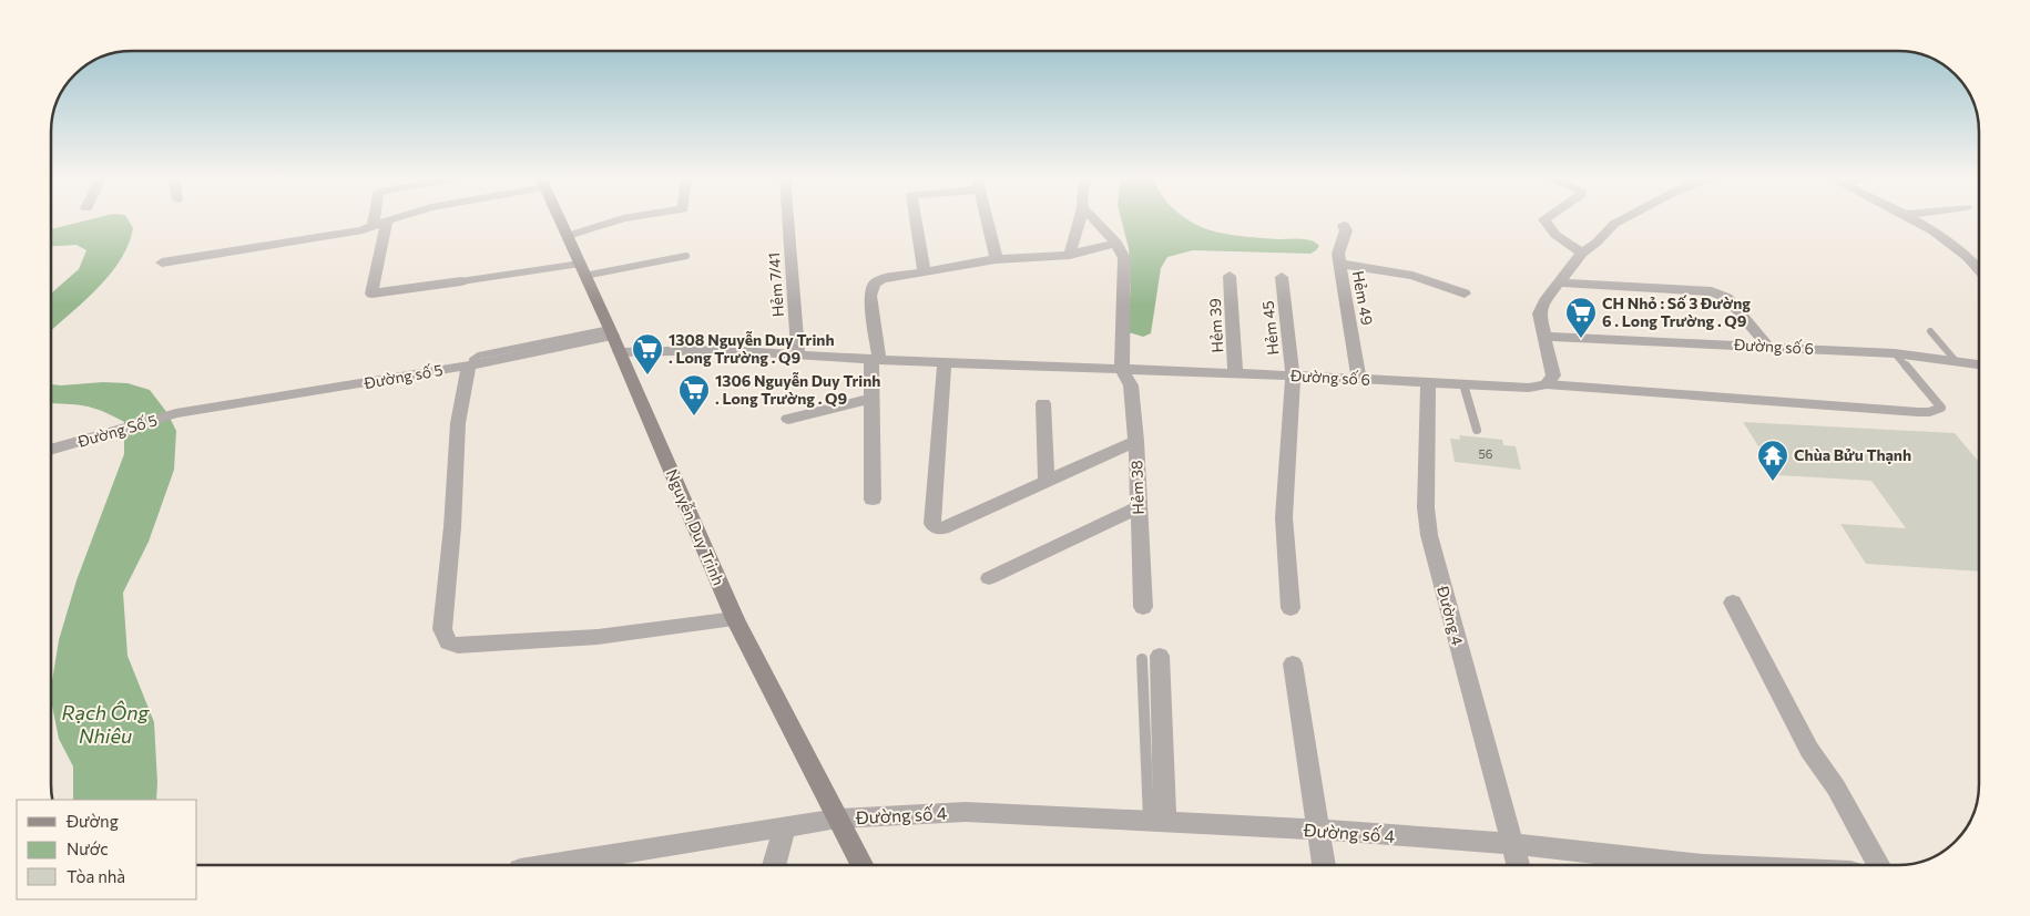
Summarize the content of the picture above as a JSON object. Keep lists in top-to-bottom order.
{
  "streets": {
    "main road": ["Nguyễn Duy Trinh"],
    "street": [
      "Hẻm 7/41",
      "Hẻm 49",
      "Hẻm 39",
      "Hẻm 45",
      "Đường số 6",
      "Đường số 5",
      "Đường Số 5",
      "Hẻm 38",
      "Đường 4",
      "Đường số 4"
    ]
  },
  "crossings": [
    ["Hẻm 7/41", "Đường số 6"],
    ["Hẻm 49", "Đường số 6"],
    ["Hẻm 39", "Đường số 6"],
    ["Hẻm 45", "Đường số 6"],
    ["Đường số 6", "Hẻm 38"],
    ["Đường số 6", "Nguyễn Duy Trinh"],
    ["Đường số 6", "Đường 4"],
    ["Đường số 5", "Đường Số 5"],
    ["Đường số 5", "Nguyễn Duy Trinh"],
    ["Nguyễn Duy Trinh", "Đường số 4"],
    ["Đường 4", "Đường số 4"]
  ],
  "water": ["Rạch Ông Nhiêu"],
  "places": {
    "supermarket": ["CH Nhỏ : Số 3 Đường 6 . Long Trường . Q9", "1308 Nguyễn Duy Trinh . Long Trường . Q9", "1306 Nguyễn Duy Trinh . Long Trường . Q9"],
    "temple": ["Chùa Bửu Thạnh"]
  },
  "house_numbers": ["56"],
  "legend": ["Đường", "Nước", "Tòa nhà"]
}
